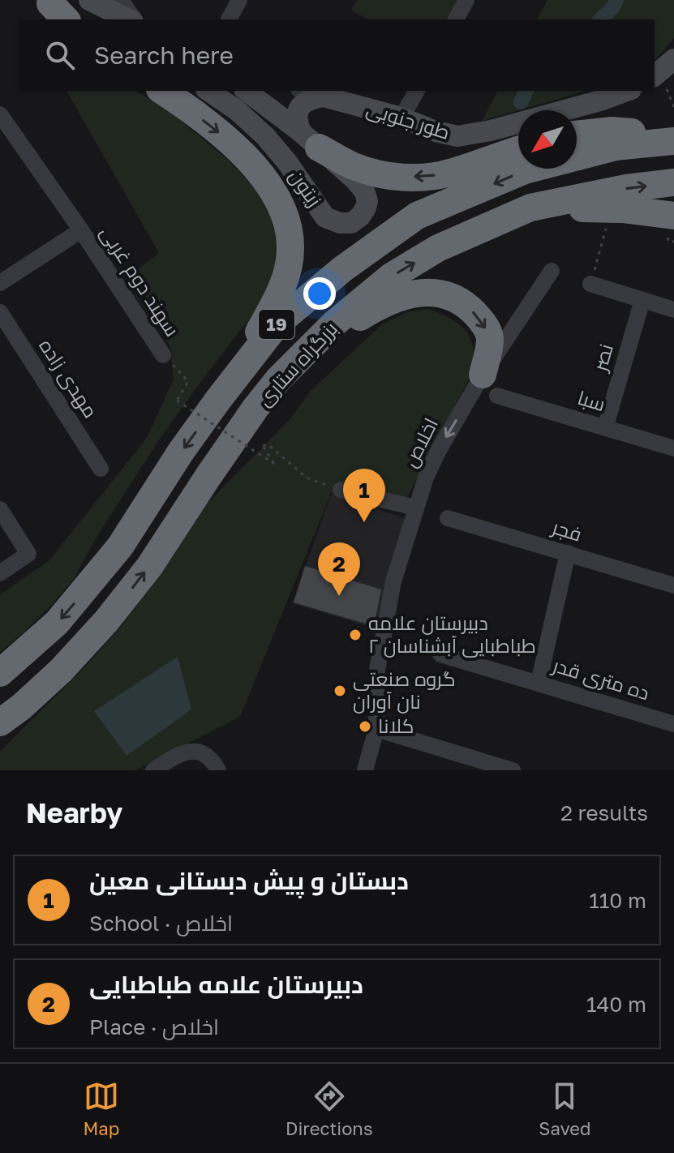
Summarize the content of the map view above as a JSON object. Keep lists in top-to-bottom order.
{
  "streets": {
    "highway": ["19", "بزرگراه ستاری"],
    "main road": ["طور جنوبی", "زیتون"],
    "street": [
      "سهند دوم غربی",
      "نصر",
      "مهدی زاده",
      "سبا",
      "اخلاص",
      "فجر",
      "ده متری قدر"
    ]
  },
  "crossings": [
    ["نصر", "سبا"],
    ["سبا", "اخلاص"]
  ],
  "places": ["دبیرستان علامه طباطبایی آبشناسان ۲", "گروه صنعتی نان آوران", "کلانا"],
  "north": "bottom left",
  "page": {
    "search": "Search here",
    "pins": ["1", "2"],
    "heading": ["Nearby", "2 results"],
    "list": [
      {
        "mark": "1",
        "name": "دبستان و پیش دبستانی معین",
        "note": "School · اخلاص",
        "value": "110 m"
      },
      {
        "mark": "2",
        "name": "دبیرستان علامه طباطبایی",
        "note": "Place · اخلاص",
        "value": "140 m"
      }
    ],
    "nav": ["Map", "Directions", "Saved"]
  }
}
